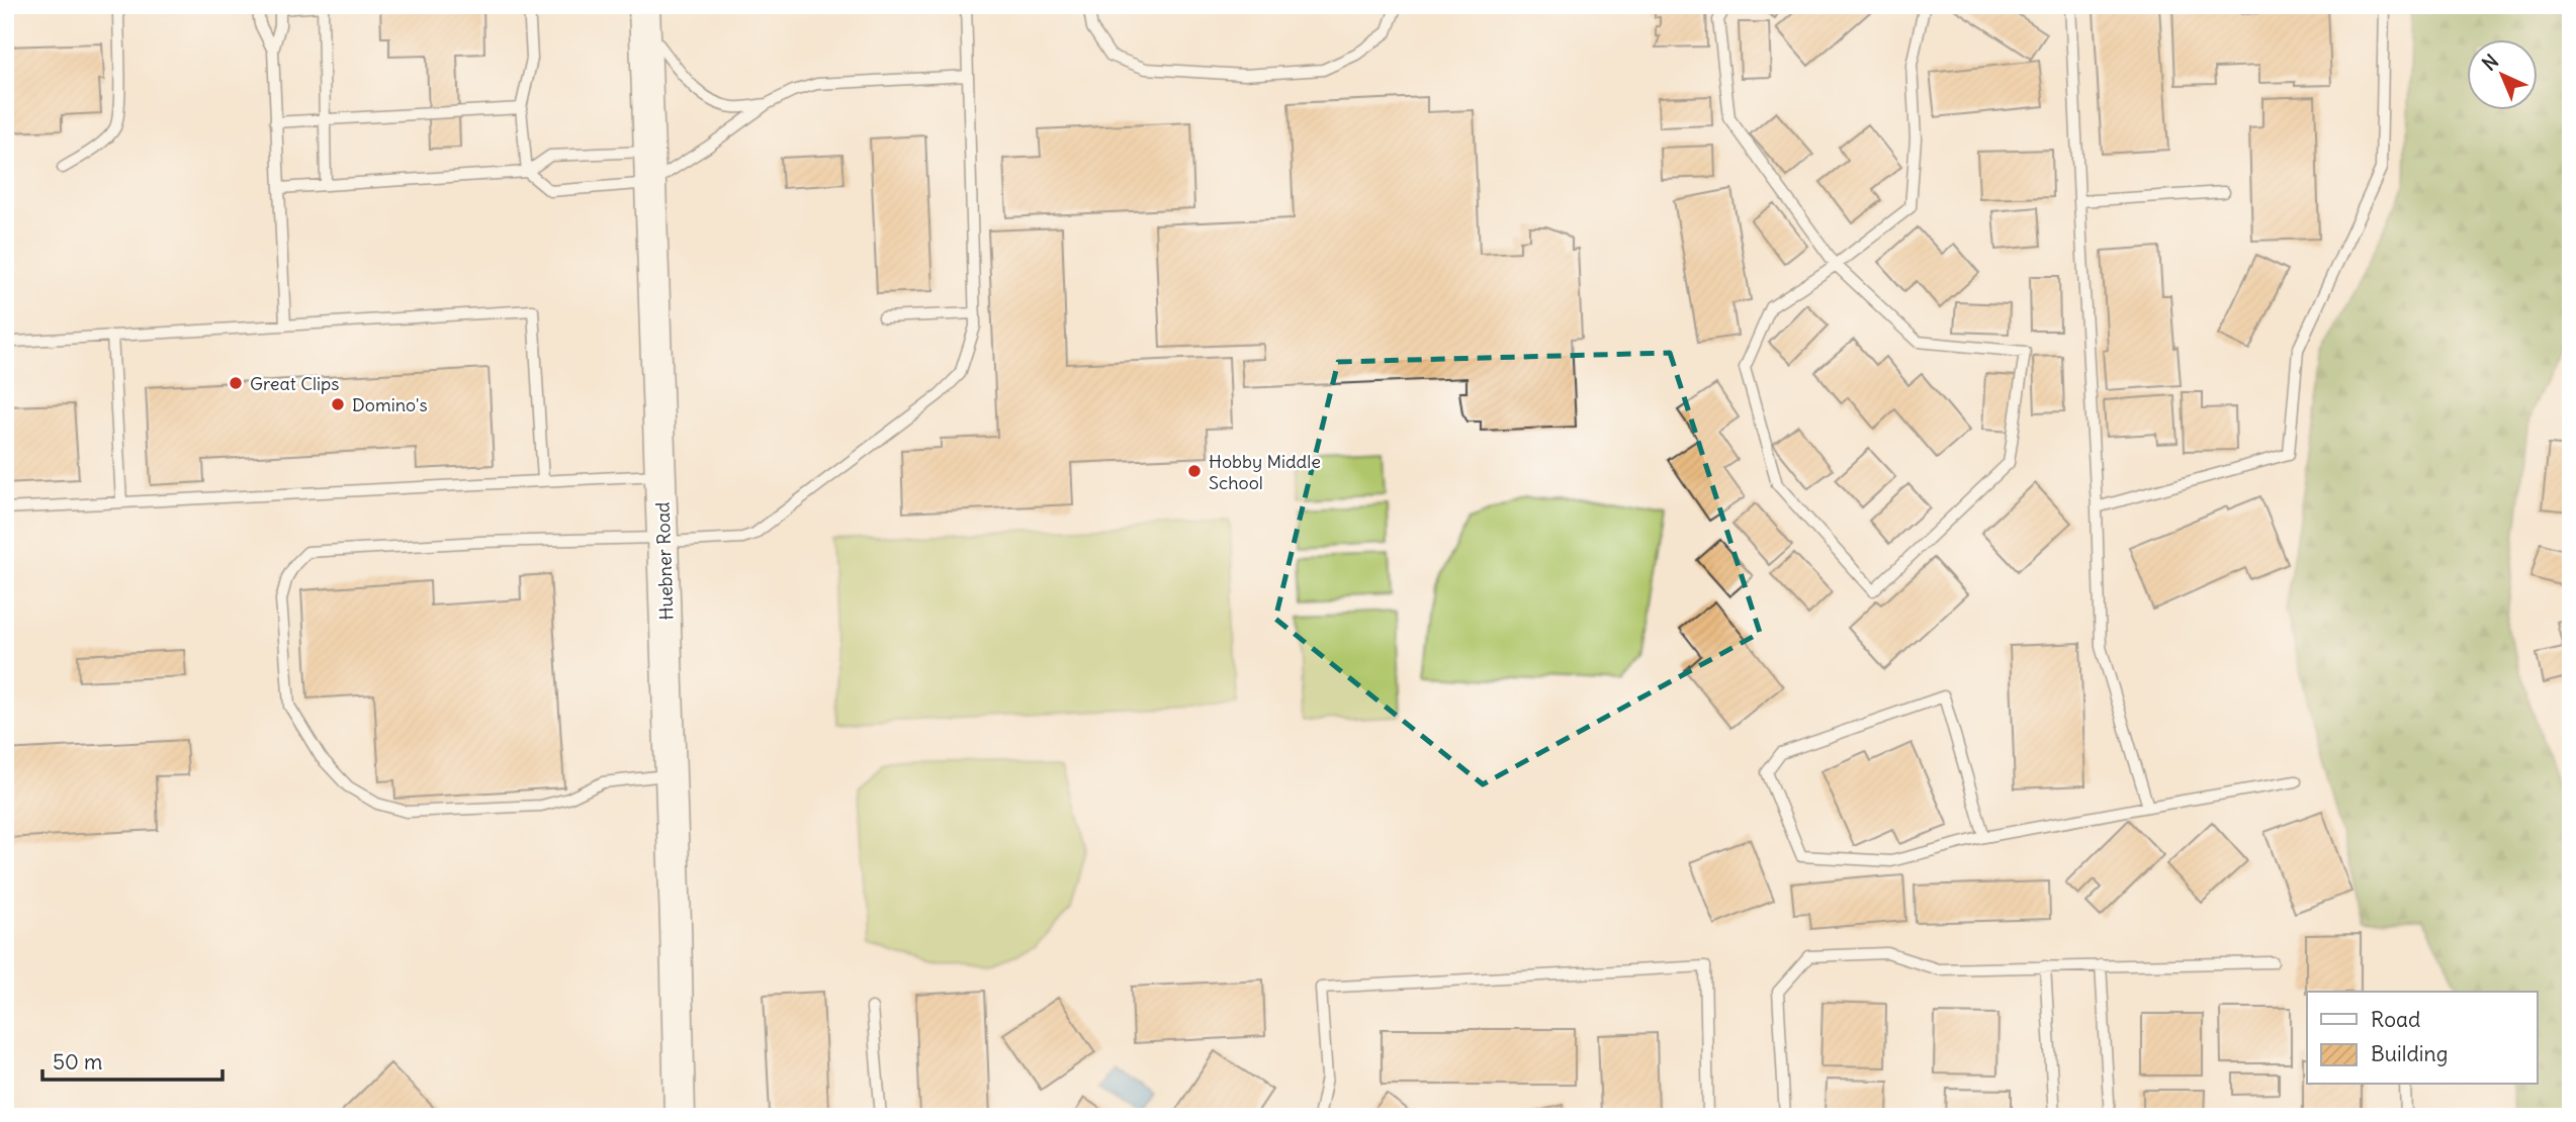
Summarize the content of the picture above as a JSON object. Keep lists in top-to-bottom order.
{
  "streets": {
    "main road": ["Huebner Road"]
  },
  "places": ["Great Clips", "Domino's", "Hobby Middle School"],
  "legend": ["Road", "Building"],
  "scale_bar": "50 m",
  "north": "top left"
}
